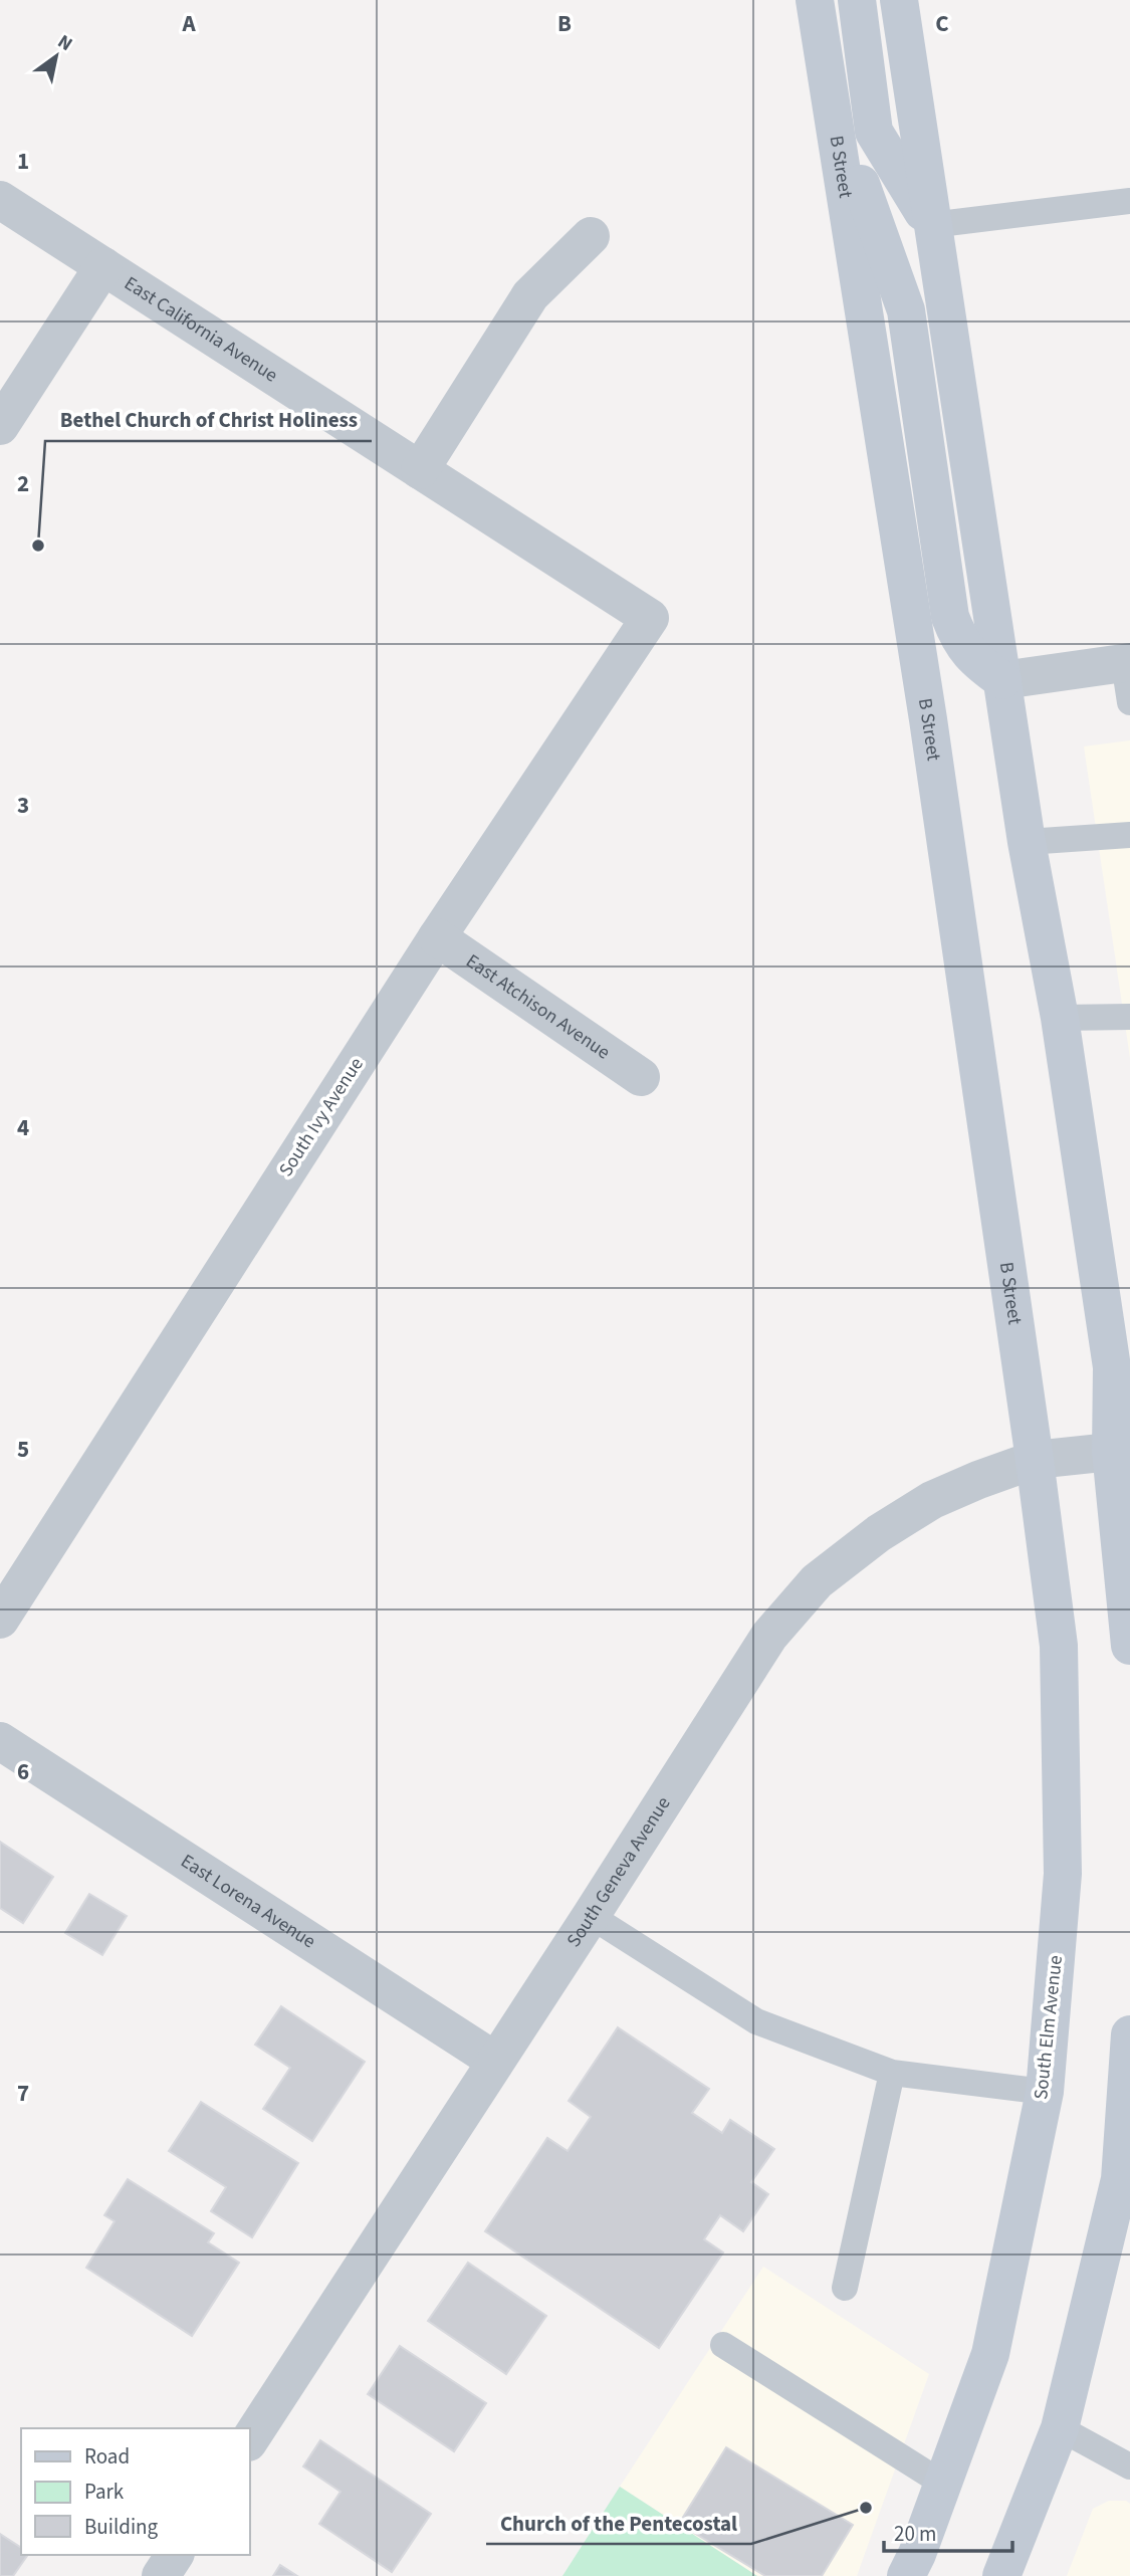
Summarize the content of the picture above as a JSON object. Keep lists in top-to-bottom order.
{
  "streets": {
    "main road": ["B Street", "South Elm Avenue"],
    "street": [
      "East California Avenue",
      "East Atchison Avenue",
      "South Ivy Avenue",
      "South Geneva Avenue",
      "East Lorena Avenue"
    ]
  },
  "crossings": [
    ["B Street", "South Geneva Avenue"],
    ["B Street", "South Elm Avenue"],
    ["East California Avenue", "South Ivy Avenue"],
    ["East Atchison Avenue", "South Ivy Avenue"],
    ["South Geneva Avenue", "East Lorena Avenue"],
    ["South Geneva Avenue", "South Elm Avenue"]
  ],
  "places": ["Bethel Church of Christ Holiness", "Church of the Pentecostal"],
  "legend": ["Road", "Park", "Building"],
  "scale_bar": "20 m",
  "north": "top right",
  "grid": {
    "columns": ["A", "B", "C"],
    "rows": [
      "1",
      "2",
      "3",
      "4",
      "5",
      "6",
      "7"
    ]
  }
}
